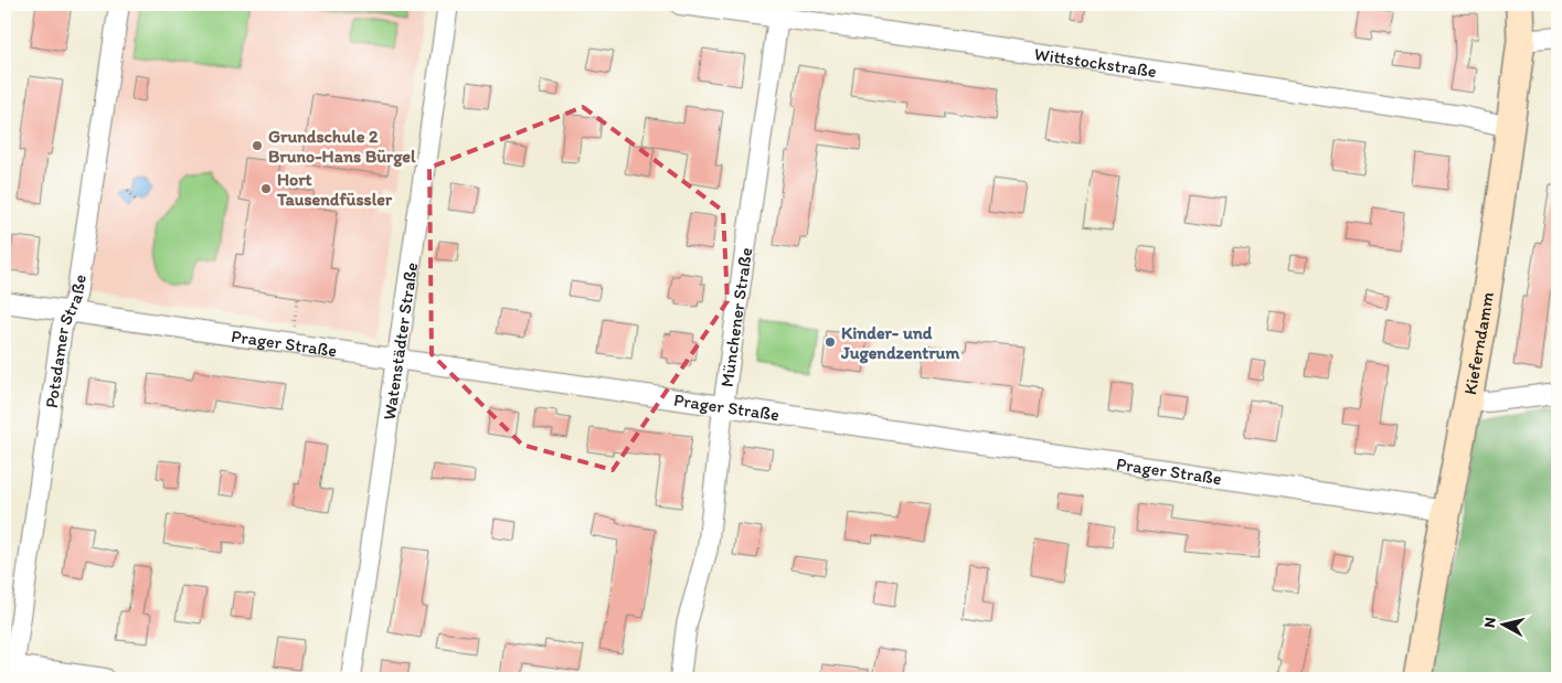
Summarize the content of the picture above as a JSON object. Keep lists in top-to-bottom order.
{
  "streets": {
    "street": [
      "Wittstockstraße",
      "Münchener Straße",
      "Potsdamer Straße",
      "Watenstädter Straße",
      "Kieferndamm",
      "Prager Straße"
    ]
  },
  "crossings": [
    ["Wittstockstraße", "Münchener Straße"],
    ["Wittstockstraße", "Kieferndamm"],
    ["Münchener Straße", "Prager Straße"],
    ["Potsdamer Straße", "Prager Straße"],
    ["Watenstädter Straße", "Prager Straße"],
    ["Kieferndamm", "Prager Straße"]
  ],
  "places": ["Grundschule 2 Bruno-Hans Bürgel", "Hort Tausendfüssler", "Kinder- und Jugendzentrum"],
  "north": "left"
}
